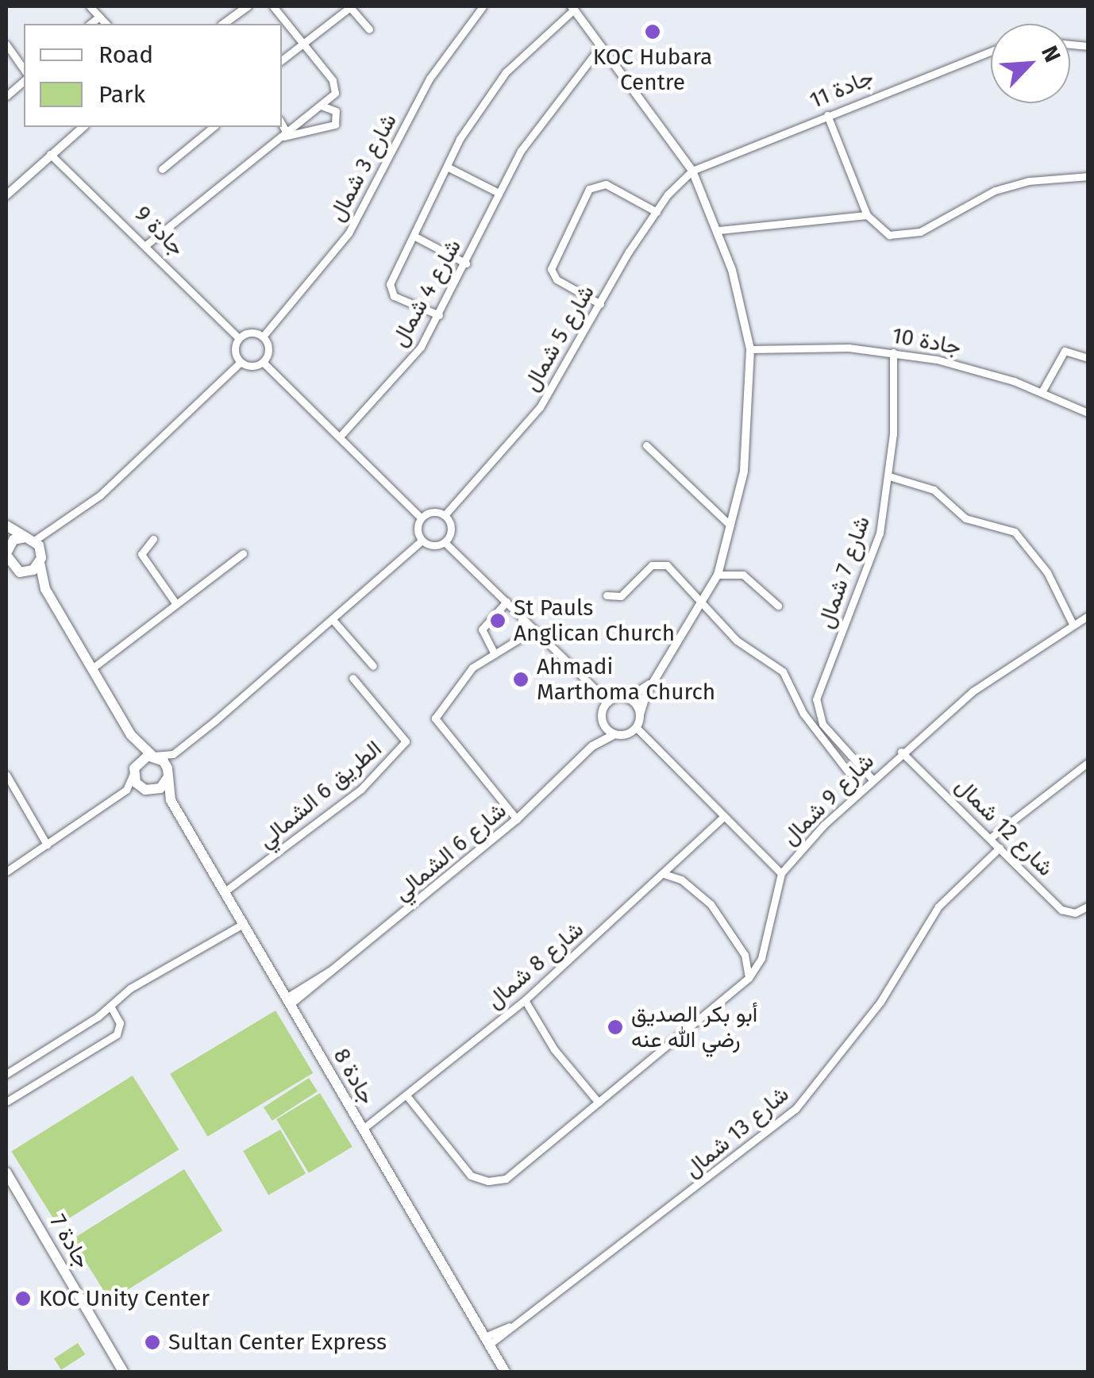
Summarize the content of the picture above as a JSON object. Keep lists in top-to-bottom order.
{
  "streets": {
    "main road": ["جادة 8", "جادة 7"],
    "street": [
      "جادة 11",
      "شارع 3 شمال",
      "جادة 9",
      "شارع 4 شمال",
      "شارع 5 شمال",
      "جادة 10",
      "شارع 7 شمال",
      "الطريق 6 الشمالي",
      "شارع 9 شمال",
      "شارع 12 شمال",
      "شارع 6 الشمالي",
      "شارع 8 شمال",
      "شارع 13 شمال"
    ]
  },
  "crossings": [
    ["جادة 11", "شارع 5 شمال"],
    ["شارع 3 شمال", "جادة 9"],
    ["جادة 10", "شارع 7 شمال"],
    ["شارع 7 شمال", "شارع 9 شمال"],
    ["الطريق 6 الشمالي", "جادة 8"],
    ["شارع 9 شمال", "شارع 12 شمال"],
    ["شارع 9 شمال", "شارع 8 شمال"],
    ["شارع 12 شمال", "شارع 13 شمال"],
    ["شارع 6 الشمالي", "جادة 8"],
    ["شارع 8 شمال", "جادة 8"],
    ["جادة 8", "شارع 13 شمال"]
  ],
  "places": [
    "KOC Hubara Centre",
    "St Pauls Anglican Church",
    "Ahmadi Marthoma Church",
    "أبو بكر الصديق رضي الله عنه",
    "KOC Unity Center",
    "Sultan Center Express"
  ],
  "legend": ["Road", "Park"],
  "north": "top right"
}
